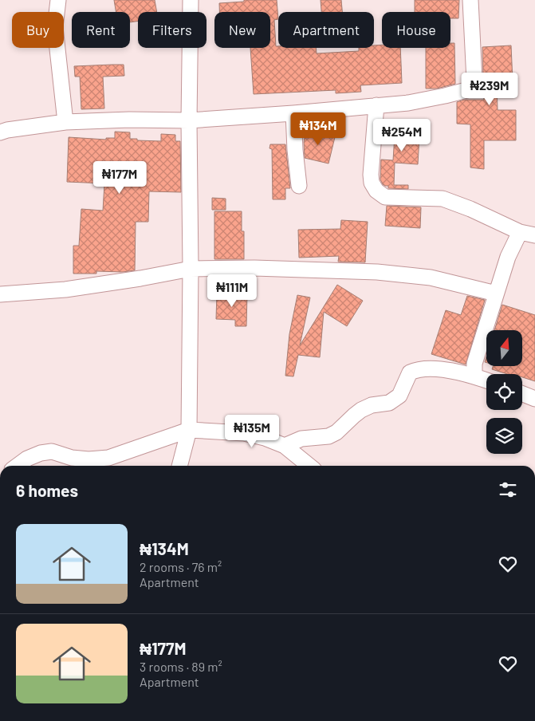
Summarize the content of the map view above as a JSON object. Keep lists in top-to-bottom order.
{
  "north": "top",
  "page": {
    "chip": [
      "Buy",
      "Rent",
      "Filters",
      "New",
      "Apartment",
      "House"
    ],
    "price": [
      "₦239M",
      "₦134M",
      "₦254M",
      "₦177M",
      "₦111M",
      "₦135M"
    ],
    "heading": "6 homes",
    "list": [
      {
        "name": "₦134M",
        "note": "2 rooms · 76 m² · Apartment"
      },
      {
        "name": "₦177M",
        "note": "3 rooms · 89 m² · Apartment"
      }
    ]
  }
}
